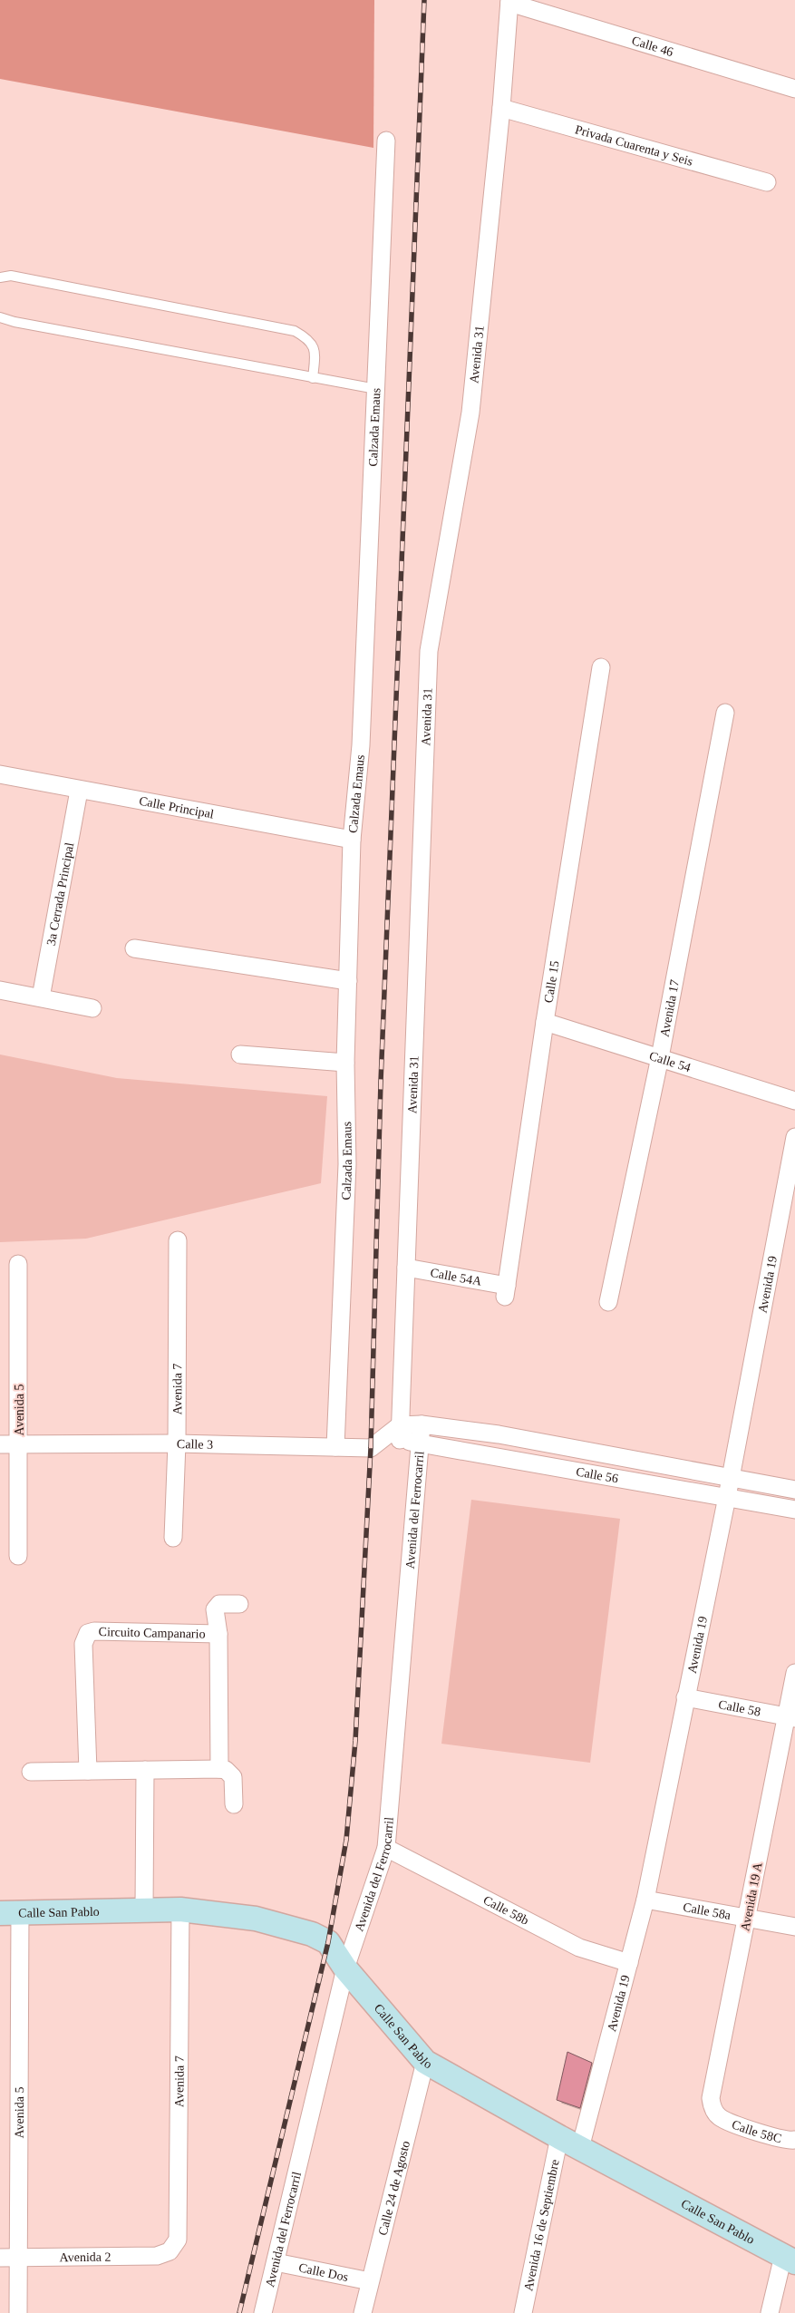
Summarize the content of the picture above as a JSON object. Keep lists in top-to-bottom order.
{
  "streets": {
    "street": [
      "Calle 46",
      "Privada Cuarenta y Seis",
      "Avenida 31",
      "Calzada Emaus",
      "Calle Principal",
      "3a Cerrada Principal",
      "Calle 15",
      "Avenida 17",
      "Calle 54",
      "Calle 54A",
      "Avenida 19",
      "Avenida 7",
      "Avenida 5",
      "Calle 3",
      "Calle 56",
      "Avenida del Ferrocarril",
      "Circuito Campanario",
      "Calle 58",
      "Avenida 19 A",
      "Calle 58b",
      "Calle San Pablo",
      "Calle 58a",
      "Calle 58C",
      "Calle 24 de Agosto",
      "Avenida 16 de Septiembre",
      "Avenida 2",
      "Calle Dos"
    ]
  },
  "crossings": [
    ["Calle 46", "Avenida 31"],
    ["Privada Cuarenta y Seis", "Avenida 31"],
    ["Avenida 31", "Calle 54A"],
    ["Avenida 31", "Calle 3"],
    ["Avenida 31", "Calle 56"],
    ["Calzada Emaus", "Calle Principal"],
    ["Calzada Emaus", "Calle 3"],
    ["Calle Principal", "3a Cerrada Principal"],
    ["Calle 15", "Calle 54"],
    ["Calle 15", "Calle 54A"],
    ["Avenida 17", "Calle 54"],
    ["Avenida 19", "Calle 56"],
    ["Avenida 19", "Calle 58"],
    ["Avenida 19", "Calle 58b"],
    ["Avenida 19", "Calle San Pablo"],
    ["Avenida 19", "Calle 58a"],
    ["Avenida 7", "Calle 3"],
    ["Avenida 7", "Calle San Pablo"],
    ["Avenida 7", "Avenida 2"],
    ["Avenida 5", "Calle 3"],
    ["Avenida 5", "Calle San Pablo"],
    ["Avenida 5", "Avenida 2"],
    ["Calle 3", "Calle 56"],
    ["Calle 56", "Avenida del Ferrocarril"],
    ["Avenida del Ferrocarril", "Calle 58b"],
    ["Avenida del Ferrocarril", "Calle San Pablo"],
    ["Avenida del Ferrocarril", "Calle Dos"],
    ["Calle 58", "Avenida 19 A"],
    ["Avenida 19 A", "Calle 58a"],
    ["Avenida 19 A", "Calle 58C"],
    ["Calle San Pablo", "Calle 24 de Agosto"],
    ["Calle San Pablo", "Avenida 16 de Septiembre"],
    ["Calle 24 de Agosto", "Calle Dos"]
  ]
}
